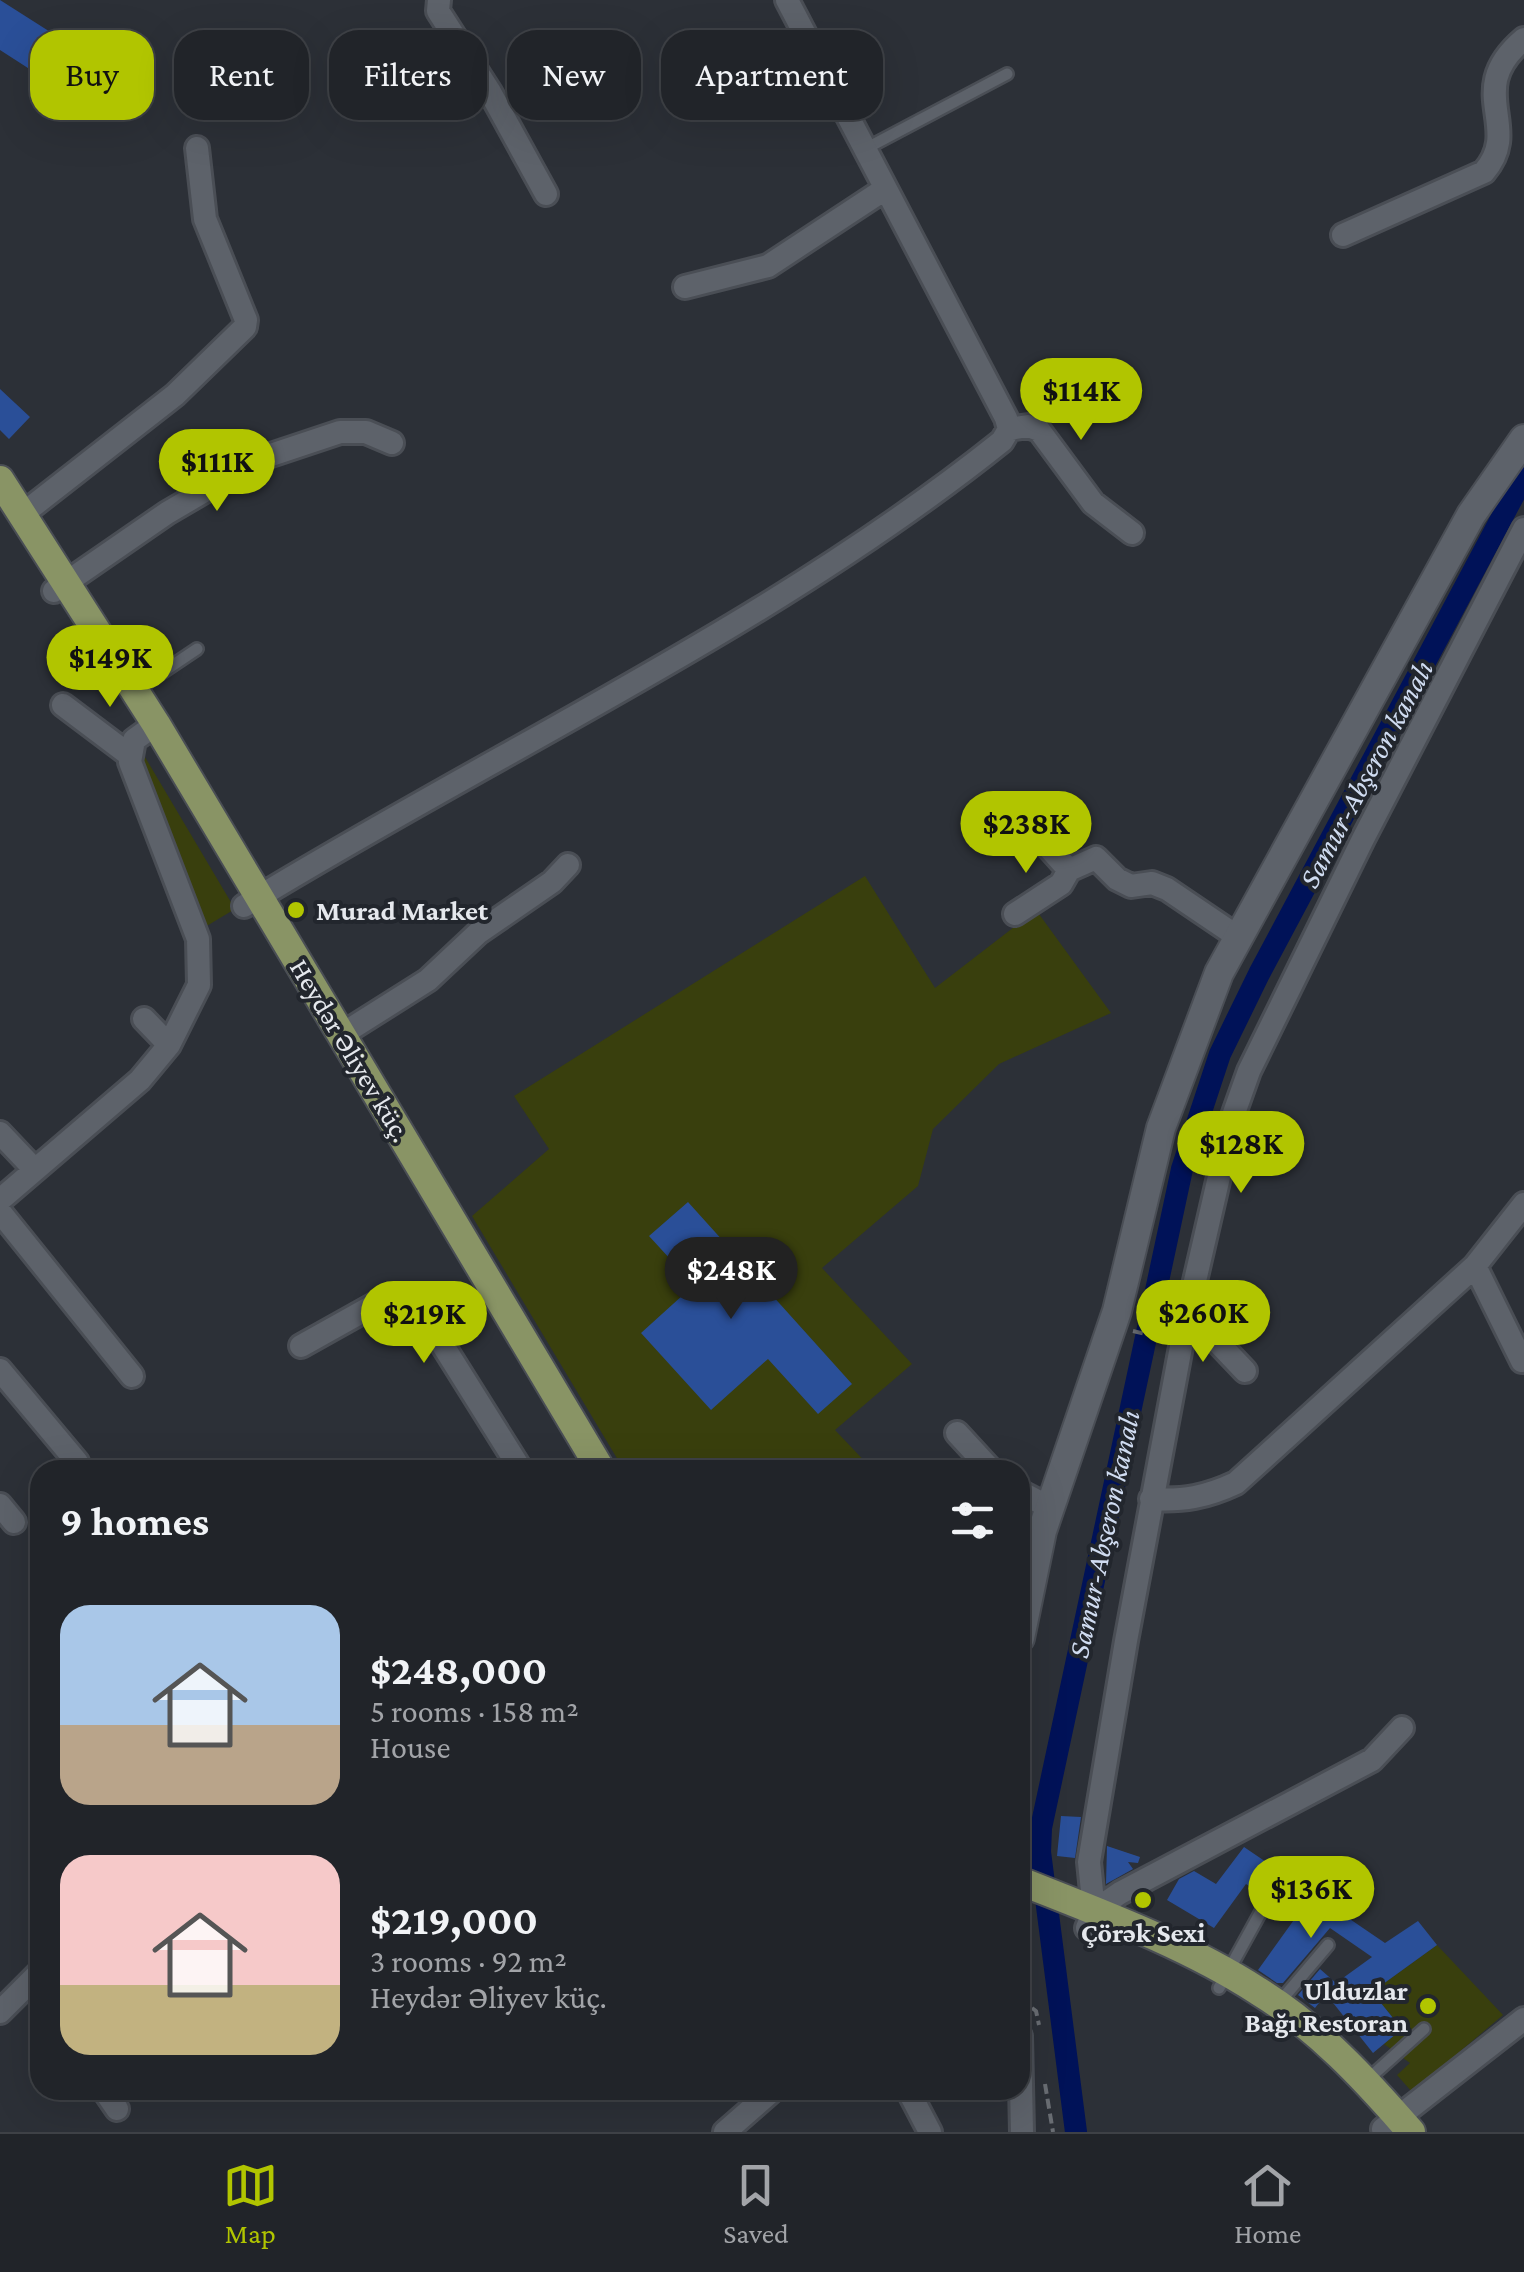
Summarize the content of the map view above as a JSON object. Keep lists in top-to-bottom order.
{
  "streets": {
    "main road": ["Heydər Əliyev küç."]
  },
  "water": ["Samur-Abşeron kanalı"],
  "places": ["Murad Market", "Çörək Sexi", "Ulduzlar Bağı Restoran"],
  "page": {
    "chip": [
      "Buy",
      "Rent",
      "Filters",
      "New",
      "Apartment"
    ],
    "price": [
      "$114K",
      "$111K",
      "$149K",
      "$238K",
      "$128K",
      "$248K",
      "$260K",
      "$219K",
      "$136K"
    ],
    "heading": "9 homes",
    "list": [
      {
        "name": "$248,000",
        "note": "5 rooms · 158 m² · House"
      },
      {
        "name": "$219,000",
        "note": "3 rooms · 92 m² · Heydər Əliyev küç."
      }
    ],
    "tabs": ["Map", "Saved", "Home"]
  }
}
